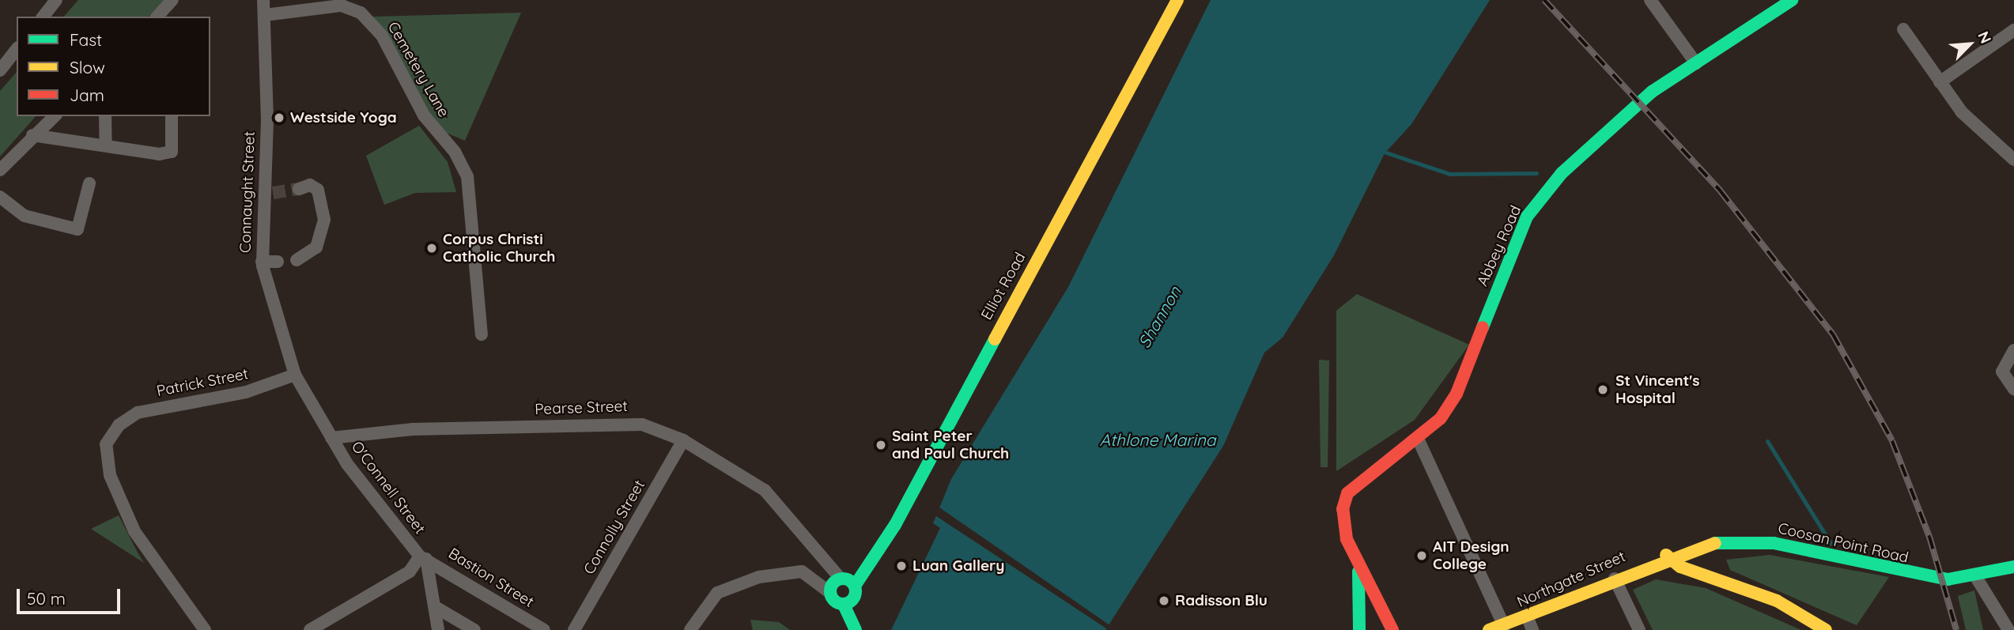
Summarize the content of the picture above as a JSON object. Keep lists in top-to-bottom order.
{
  "streets": {
    "street": [
      "Cemetery Lane",
      "Connaught Street",
      "Abbey Road",
      "Elliot Road",
      "Patrick Street",
      "Pearse Street",
      "O'Connell Street",
      "Connolly Street",
      "Coosan Point Road",
      "Bastion Street",
      "Northgate Street"
    ]
  },
  "crossings": [
    ["Cemetery Lane", "Connaught Street"],
    ["Connaught Street", "Patrick Street"],
    ["Connaught Street", "Pearse Street"],
    ["Connaught Street", "O'Connell Street"],
    ["Pearse Street", "O'Connell Street"],
    ["Pearse Street", "Connolly Street"],
    ["O'Connell Street", "Bastion Street"],
    ["Coosan Point Road", "Northgate Street"]
  ],
  "water": ["Shannon", "Athlone Marina"],
  "places": [
    "Westside Yoga",
    "Corpus Christi Catholic Church",
    "St Vincent's Hospital",
    "Saint Peter and Paul Church",
    "AIT Design College",
    "Luan Gallery",
    "Radisson Blu"
  ],
  "legend": ["Fast", "Slow", "Jam"],
  "scale_bar": "50 m",
  "north": "top right"
}
